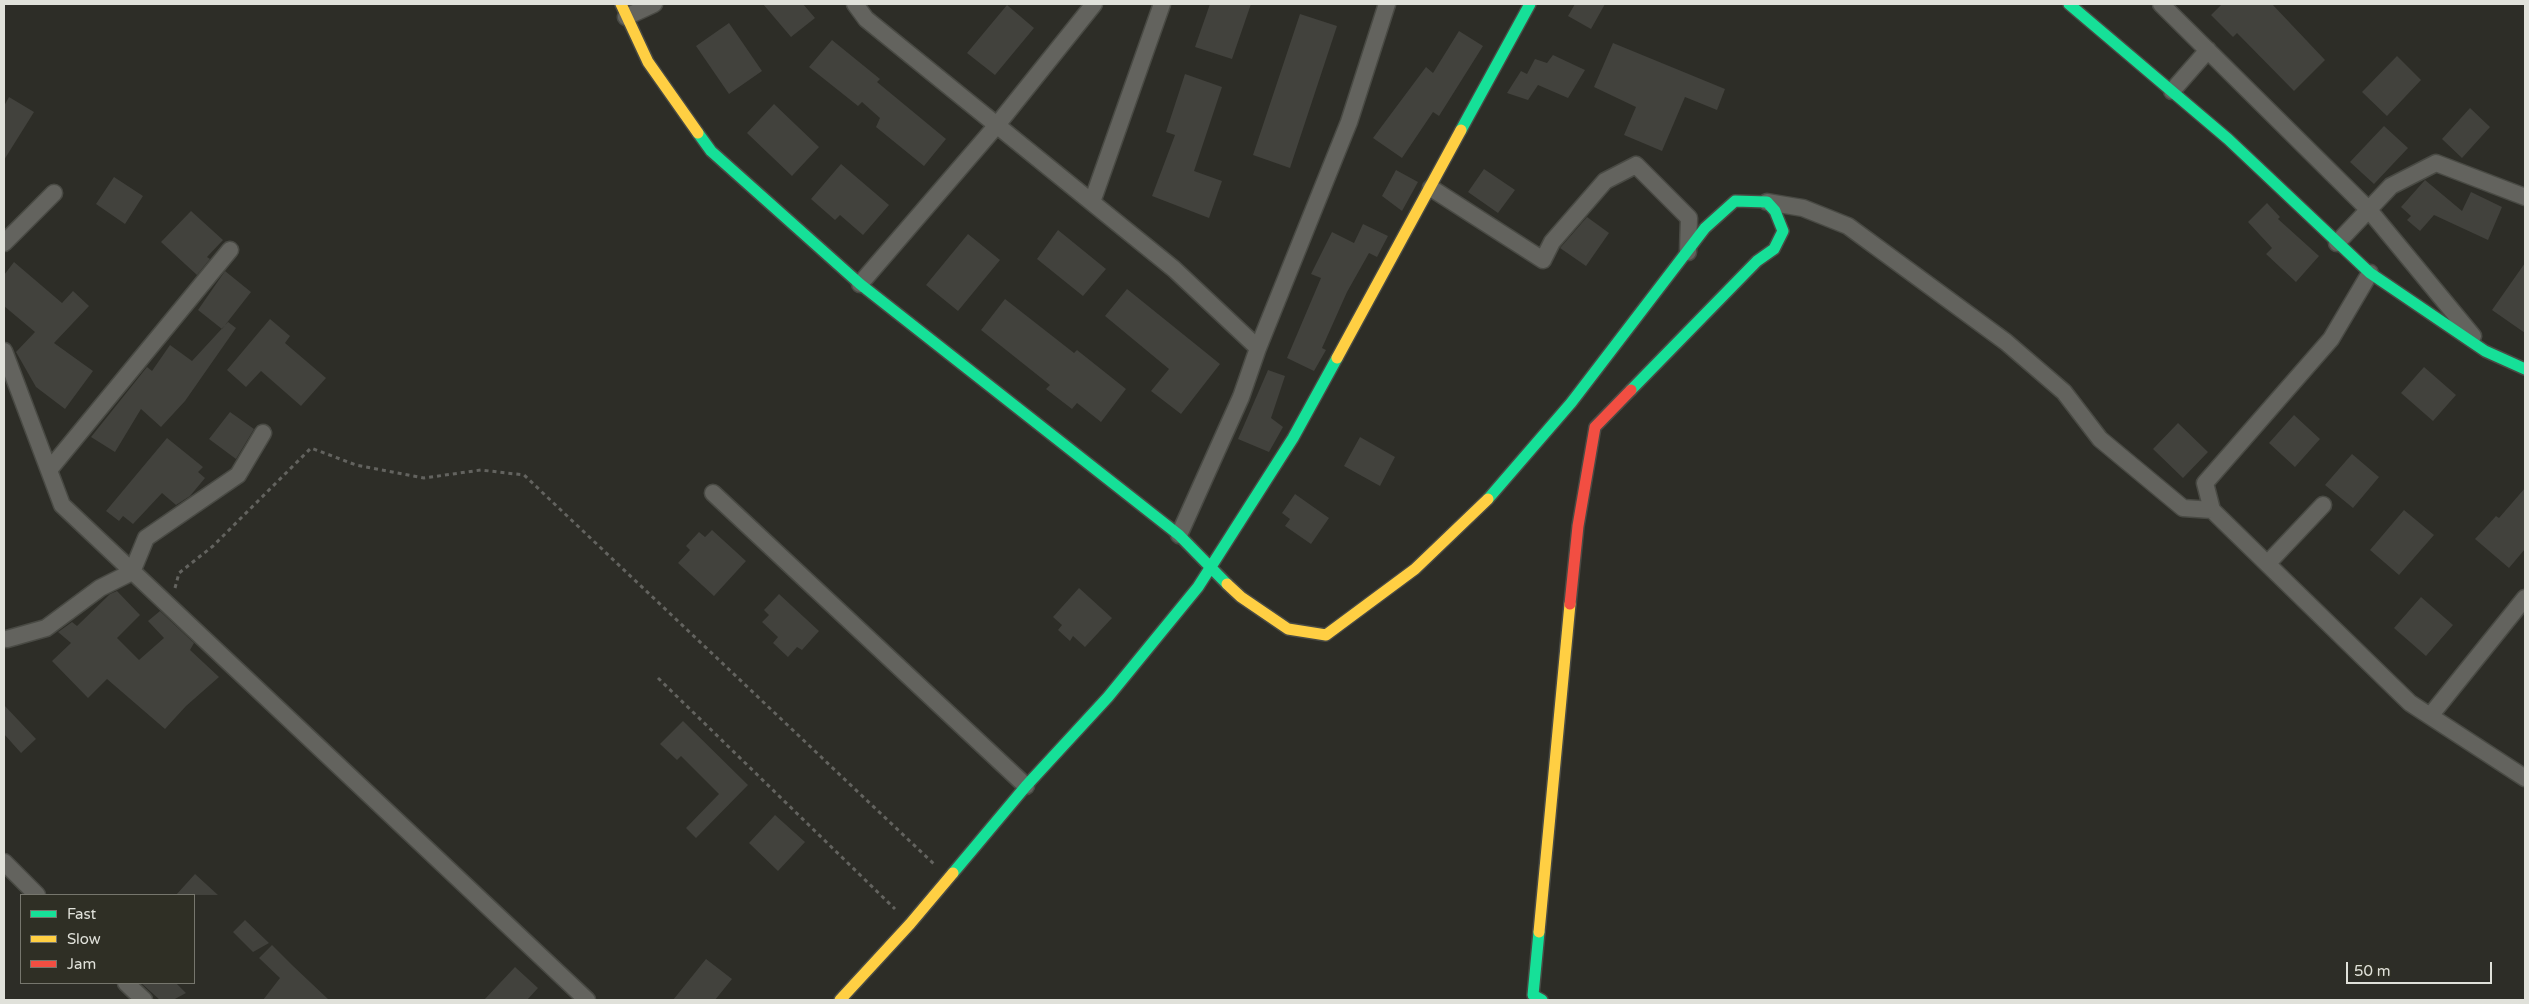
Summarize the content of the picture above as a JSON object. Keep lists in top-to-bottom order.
{
  "legend": ["Fast", "Slow", "Jam"],
  "scale_bar": "50 m"
}
